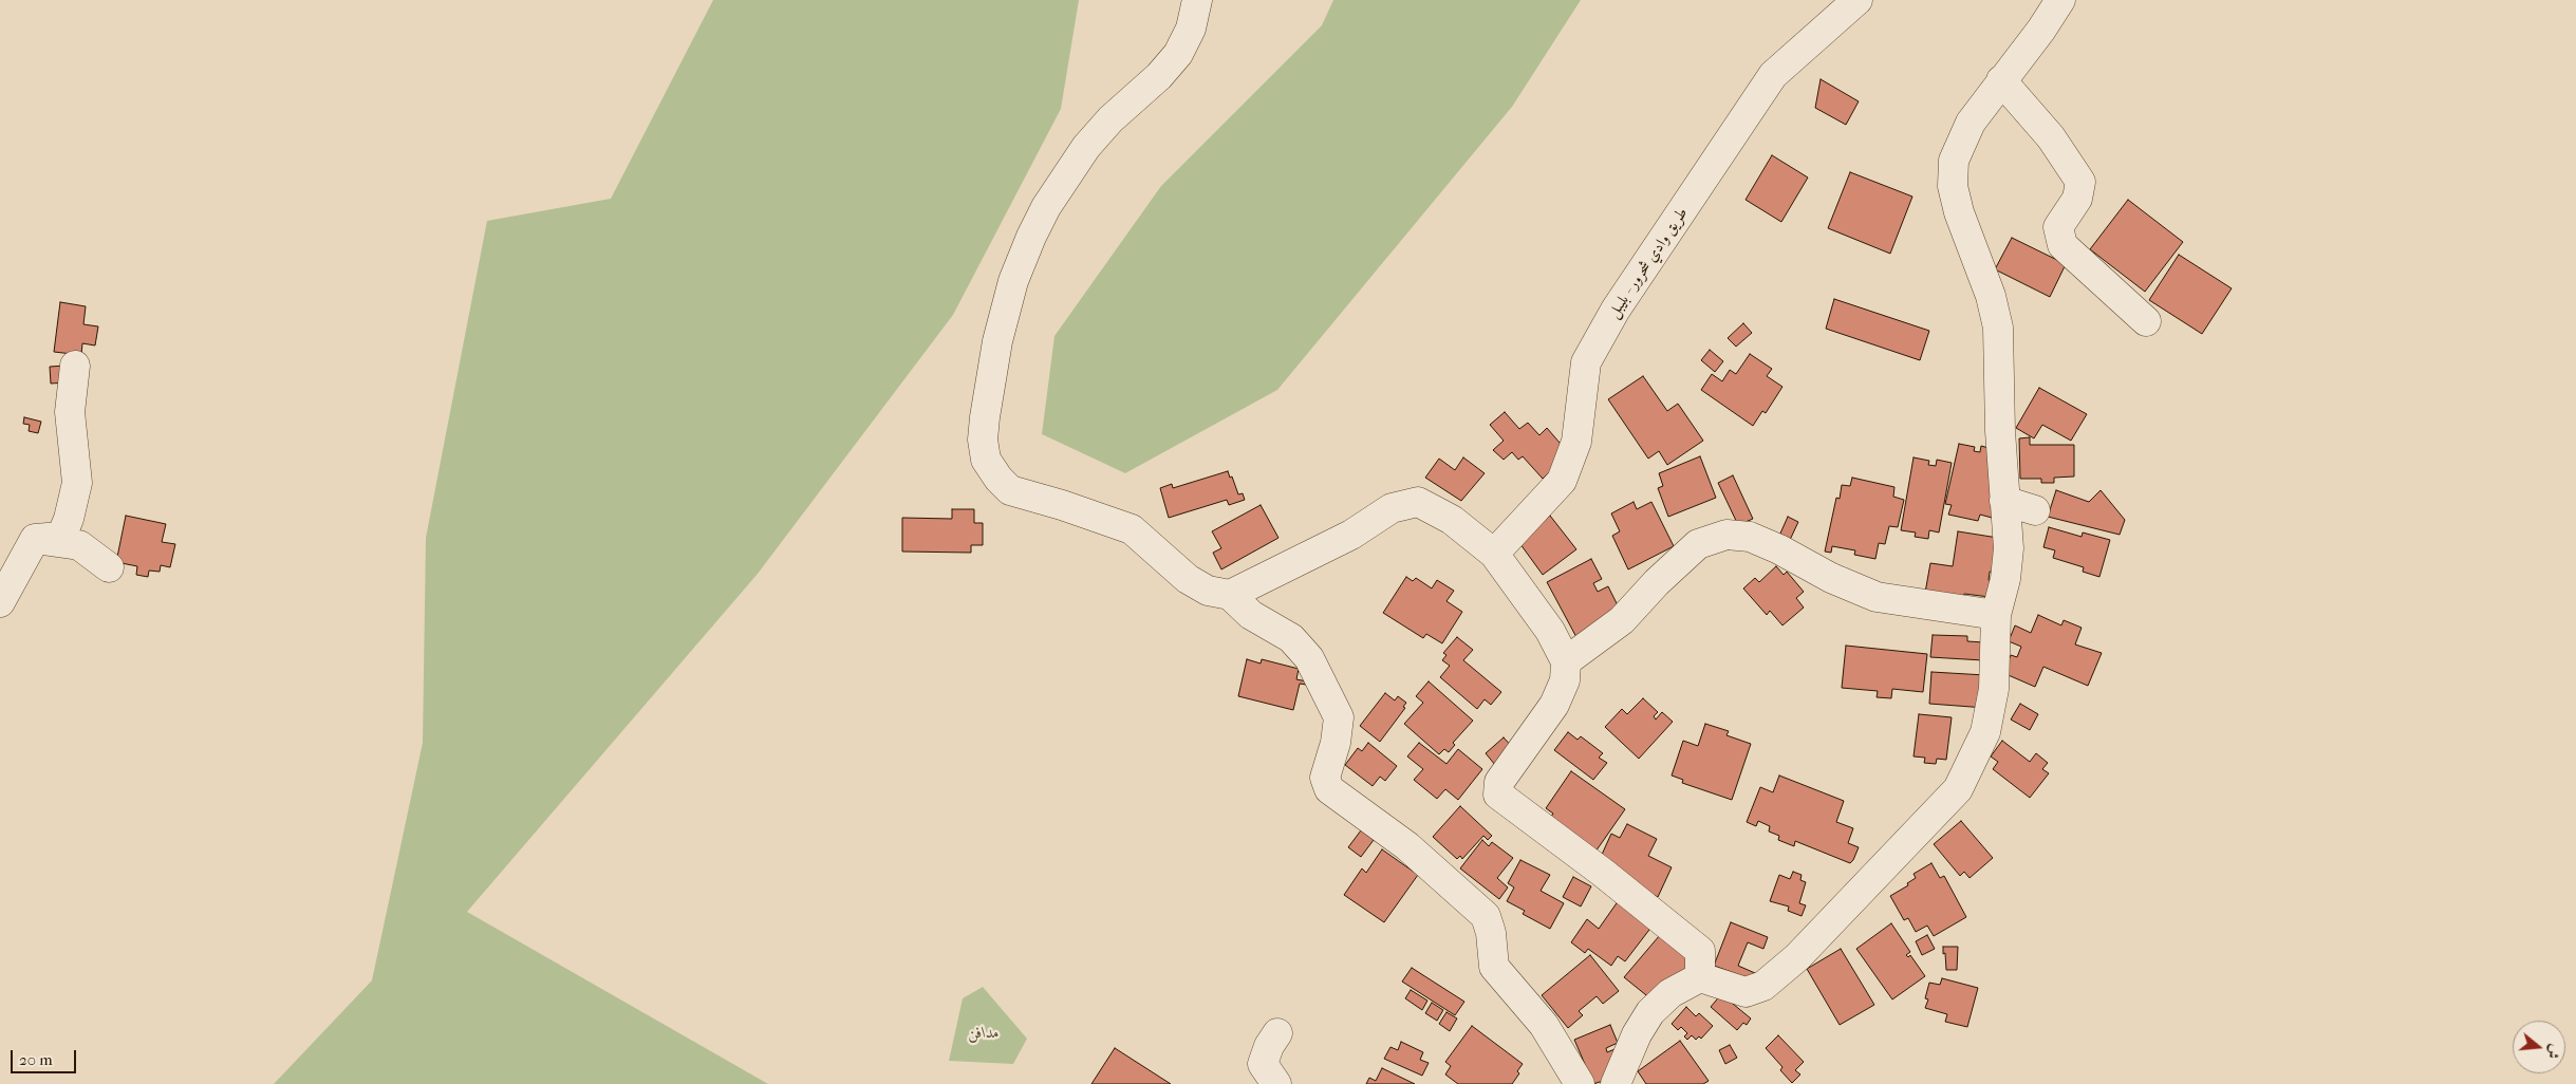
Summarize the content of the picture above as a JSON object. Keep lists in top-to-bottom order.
{
  "streets": {
    "street": ["طريق وادي شحرور - بليبل"]
  },
  "parks": ["مدافن"],
  "scale_bar": "20 m",
  "north": "right"
}
